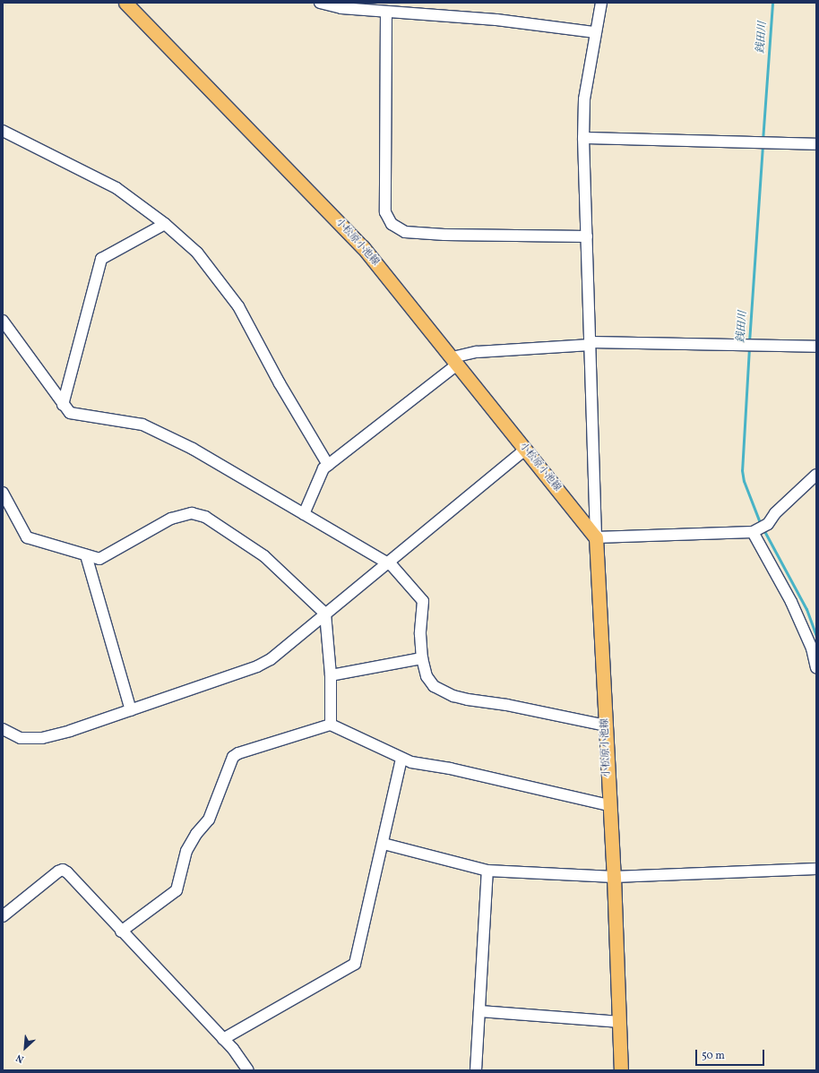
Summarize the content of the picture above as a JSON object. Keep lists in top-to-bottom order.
{
  "streets": {
    "main road": ["小松原小池線"]
  },
  "water": ["銭田川"],
  "scale_bar": "50 m",
  "north": "bottom left"
}
